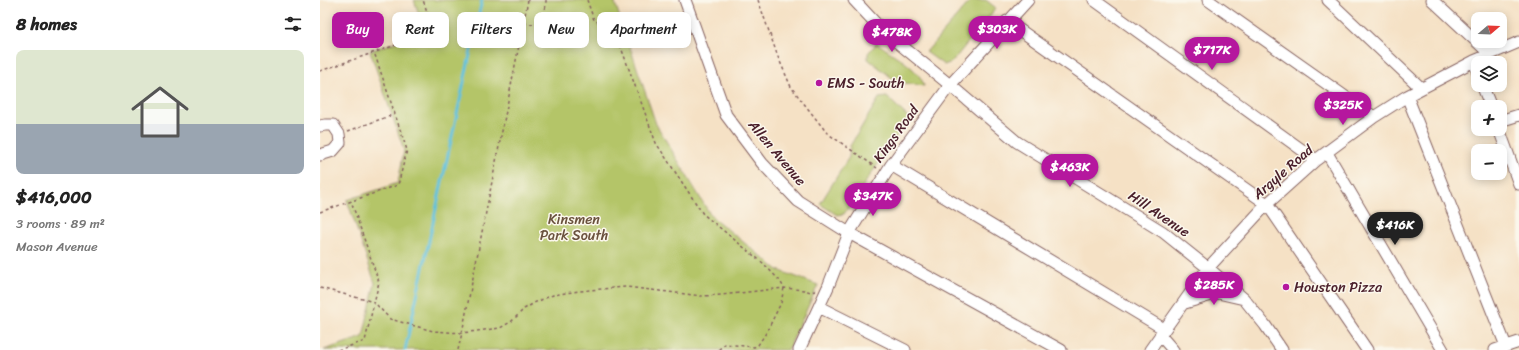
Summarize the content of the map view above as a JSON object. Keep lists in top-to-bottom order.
{
  "streets": {
    "street": [
      "Kings Road",
      "Allen Avenue",
      "Argyle Road",
      "Hill Avenue"
    ]
  },
  "crossings": [
    ["Kings Road", "Allen Avenue"],
    ["Kings Road", "Hill Avenue"],
    ["Argyle Road", "Hill Avenue"]
  ],
  "parks": ["Kinsmen Park South"],
  "places": ["EMS - South", "Houston Pizza"],
  "north": "right",
  "page": {
    "heading": "8 homes",
    "map_buttons": ["+", "−"],
    "chip": [
      "Buy",
      "Rent",
      "Filters",
      "New",
      "Apartment"
    ],
    "price": [
      "$303K",
      "$478K",
      "$717K",
      "$325K",
      "$463K",
      "$347K",
      "$416K",
      "$285K"
    ],
    "list": [
      {
        "name": "$416,000",
        "note": "3 rooms · 89 m² · Mason Avenue"
      }
    ]
  }
}
